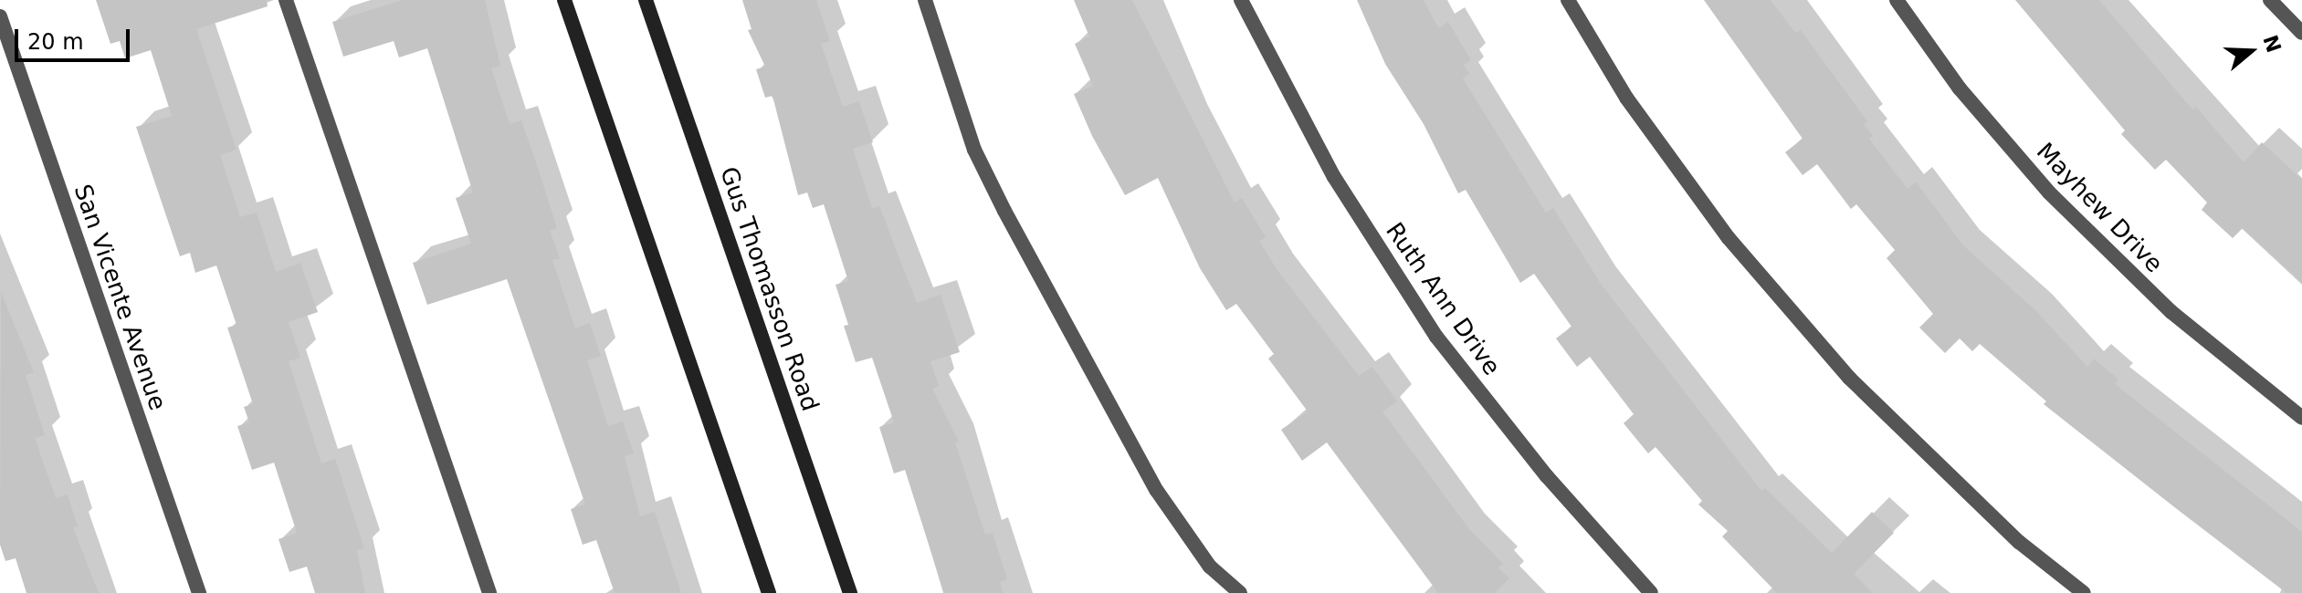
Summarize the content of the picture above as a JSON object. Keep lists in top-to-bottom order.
{
  "streets": {
    "main road": ["Gus Thomasson Road"],
    "street": ["Mayhew Drive", "San Vicente Avenue", "Ruth Ann Drive"]
  },
  "scale_bar": "20 m",
  "north": "right"
}
